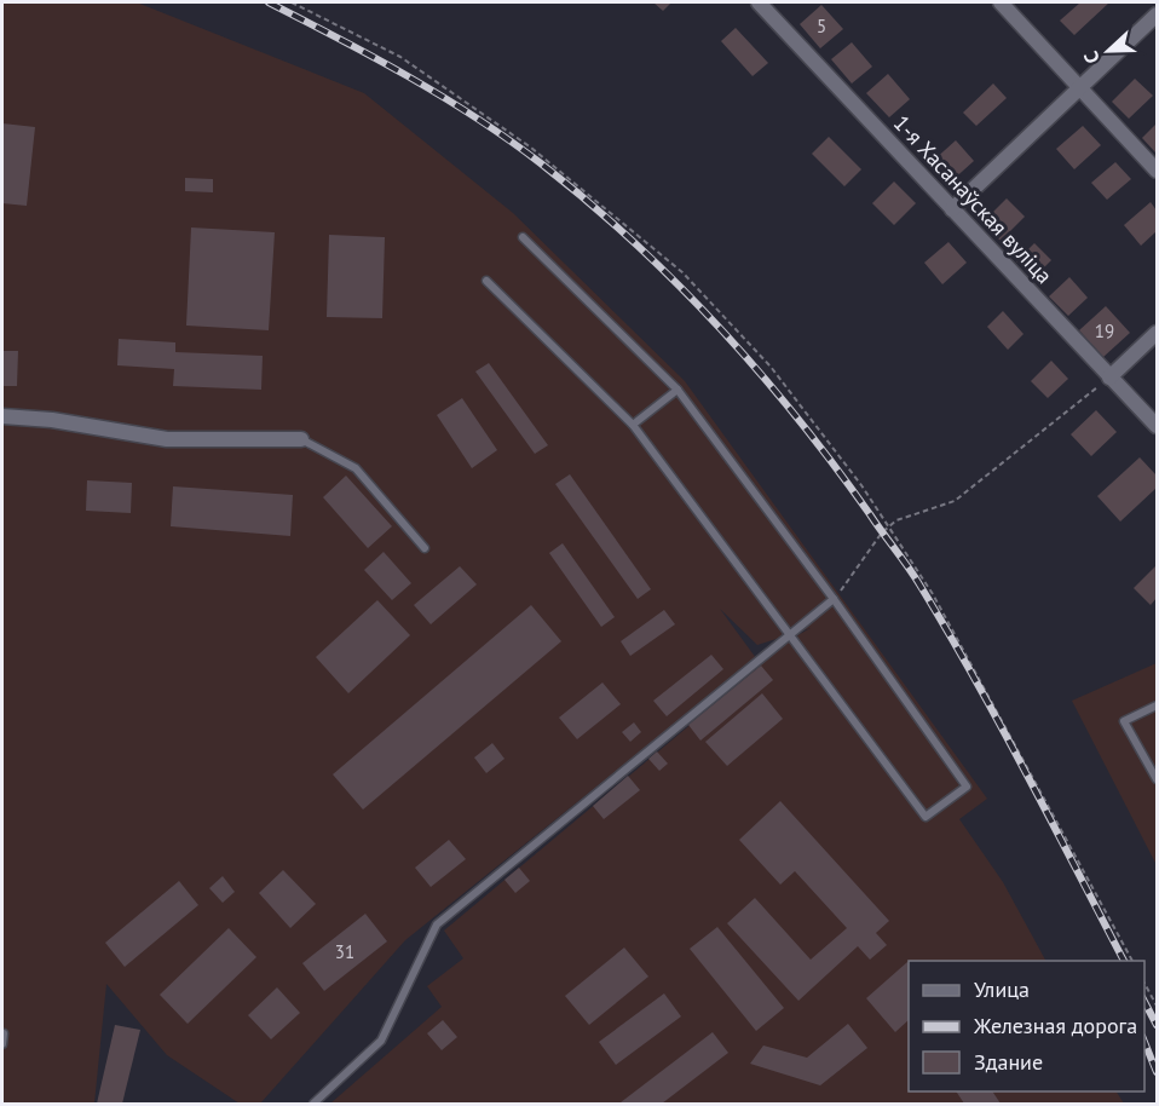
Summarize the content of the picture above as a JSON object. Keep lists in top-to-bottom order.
{
  "streets": {
    "street": ["1-я Хасанаўская вуліца"]
  },
  "house_numbers": ["5", "19", "31"],
  "legend": ["Улица", "Железная дорога", "Здание"],
  "north": "left"
}
